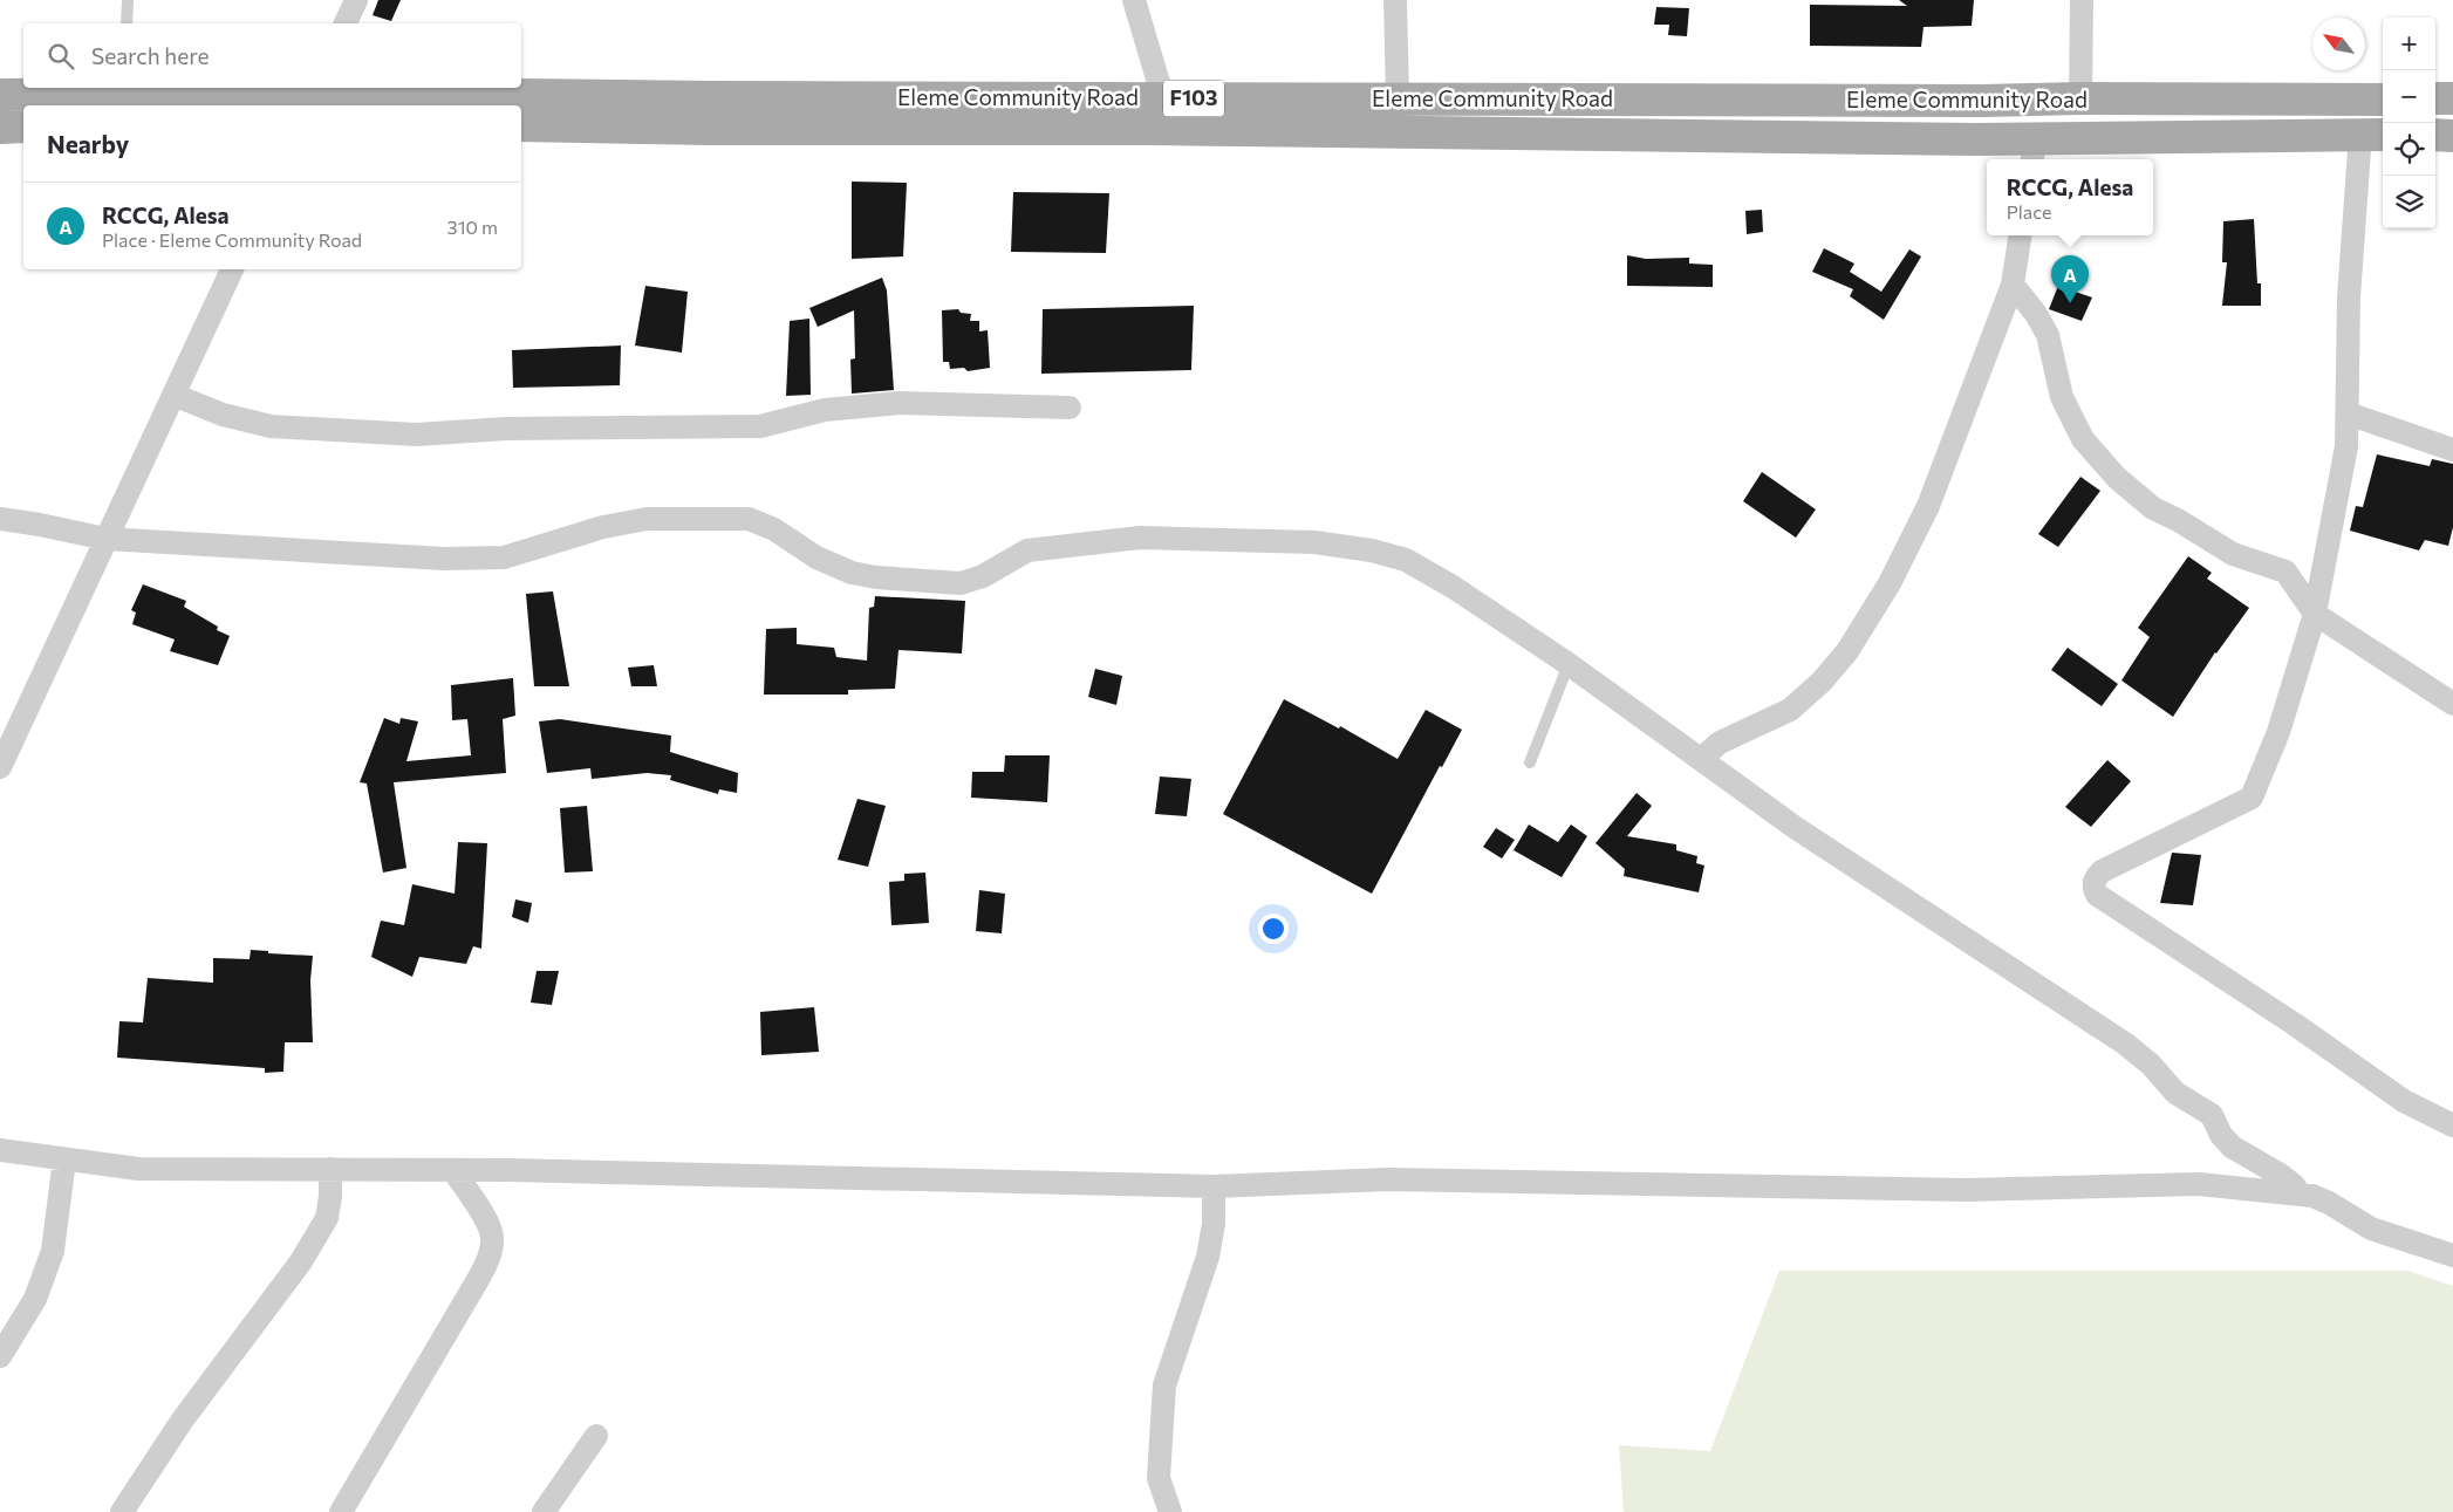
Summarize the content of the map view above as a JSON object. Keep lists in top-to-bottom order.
{
  "streets": {
    "main road": ["Eleme Community Road", "F103"]
  },
  "north": "top left",
  "page": {
    "map_buttons": ["+", "−"],
    "search": "Search here",
    "heading": "Nearby",
    "popup": ["RCCG, Alesa", "Place"],
    "list": [
      {
        "mark": "A",
        "name": "RCCG, Alesa",
        "note": "Place · Eleme Community Road",
        "value": "310 m"
      }
    ],
    "pins": "A"
  }
}
